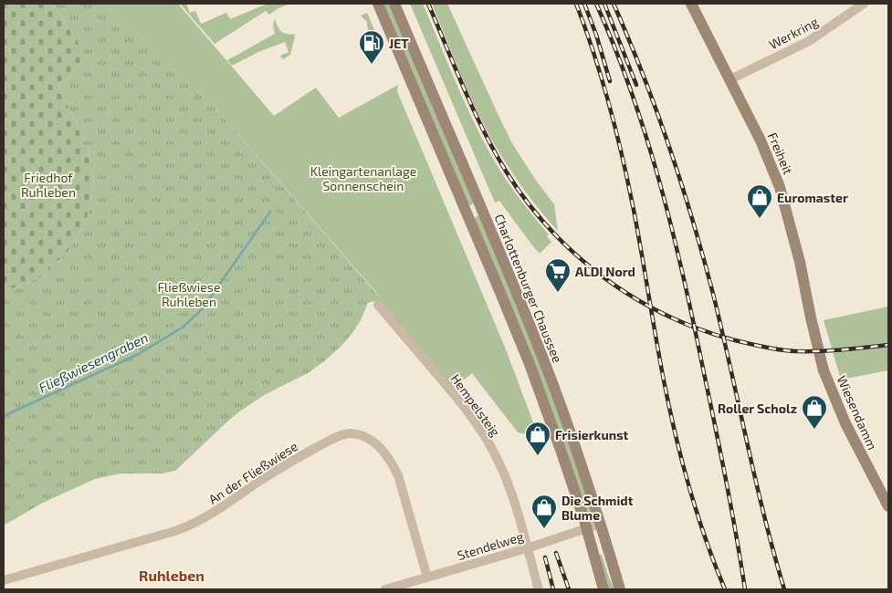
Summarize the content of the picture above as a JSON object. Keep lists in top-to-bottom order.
{
  "streets": {
    "main road": ["Freiheit", "Charlottenburger Chaussee", "Wiesendamm"],
    "street": [
      "Werkring",
      "Hempelsteig",
      "An der Fließwiese",
      "Stendelweg"
    ]
  },
  "crossings": [
    ["Werkring", "Freiheit"],
    ["Freiheit", "Wiesendamm"],
    ["Charlottenburger Chaussee", "Stendelweg"],
    ["Hempelsteig", "Stendelweg"],
    ["An der Fließwiese", "Stendelweg"]
  ],
  "districts": ["Ruhleben"],
  "water": ["Fließwiesengraben"],
  "parks": ["Kleingartenanlage Sonnenschein", "Friedhof Ruhleben", "Fließwiese Ruhleben"],
  "places": {
    "fuel station": ["JET"],
    "shop": [
      "Euromaster",
      "Roller Scholz",
      "Frisierkunst",
      "Die Schmidt Blume"
    ],
    "supermarket": ["ALDI Nord"]
  }
}
